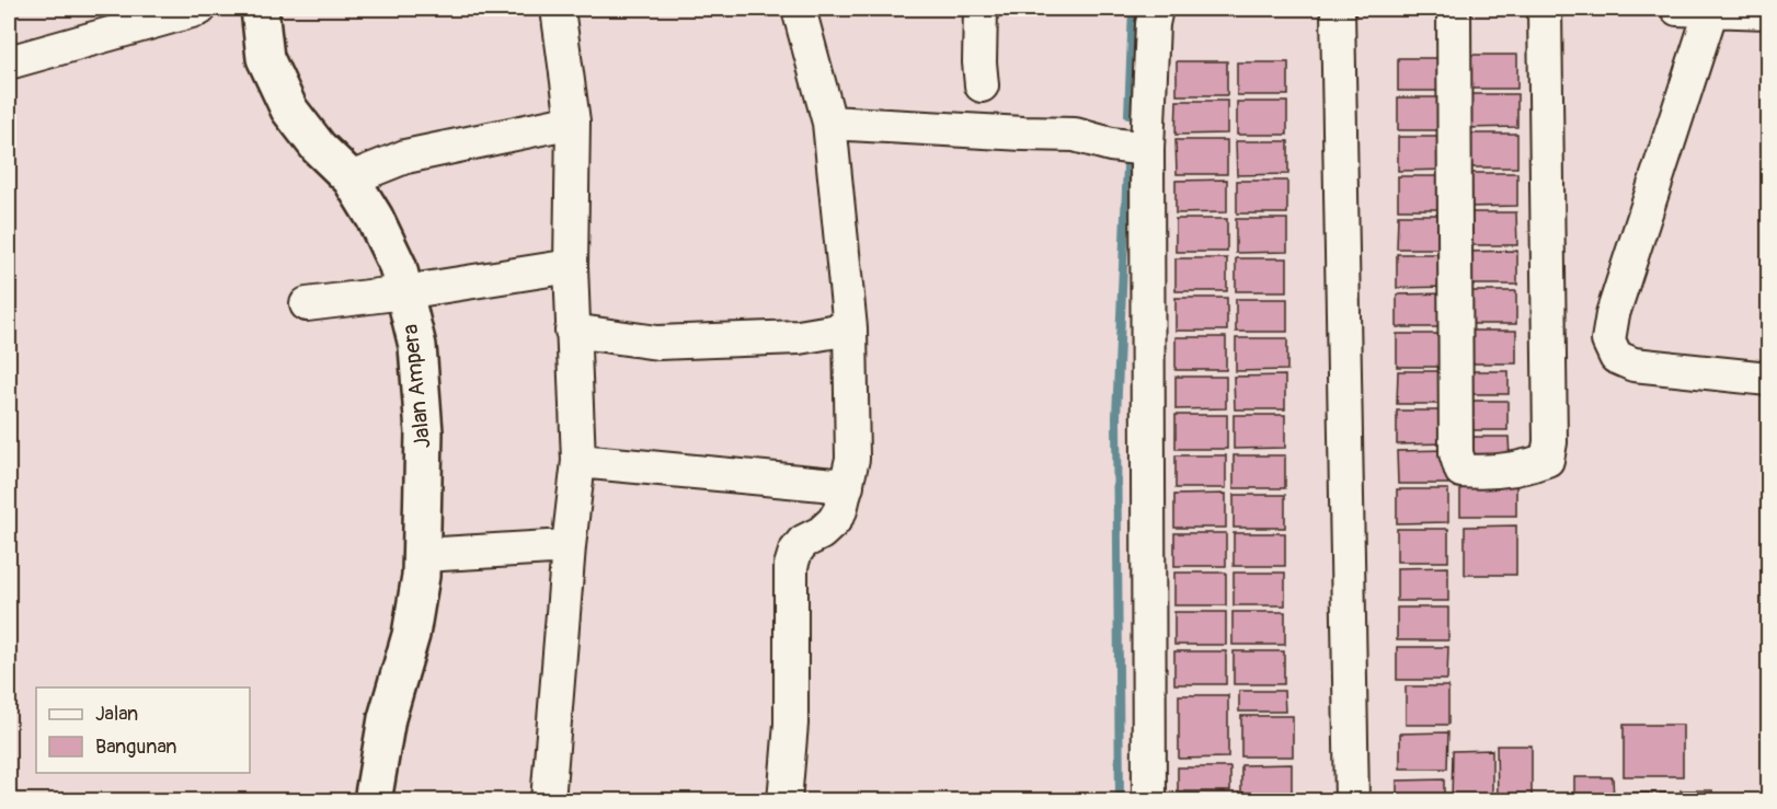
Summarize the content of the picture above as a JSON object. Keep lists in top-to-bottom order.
{
  "streets": {
    "street": ["Jalan Ampera"]
  },
  "legend": ["Jalan", "Bangunan"]
}
